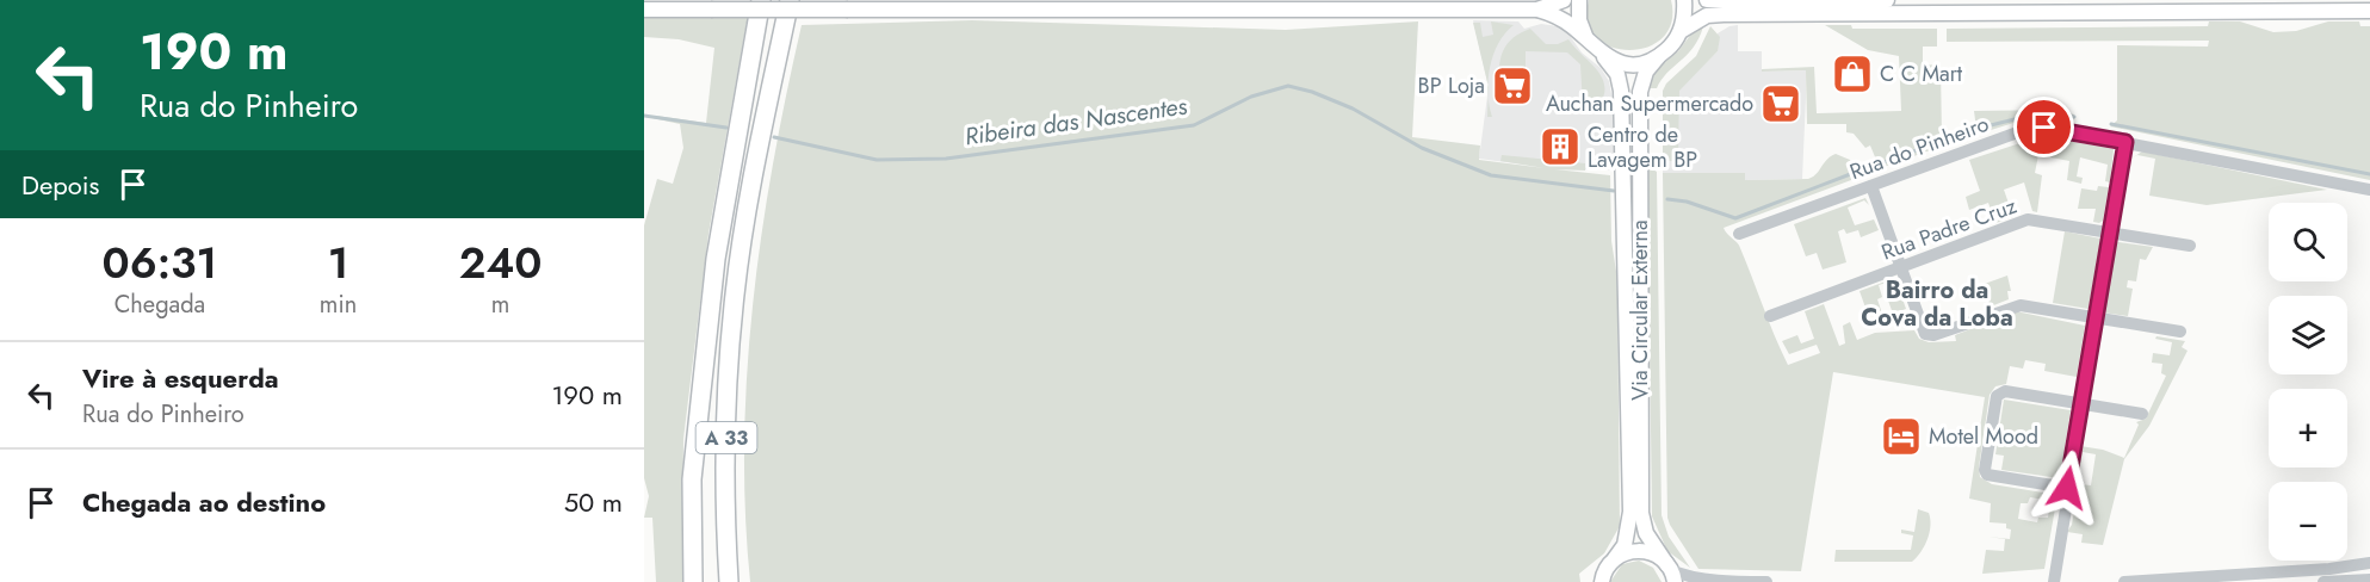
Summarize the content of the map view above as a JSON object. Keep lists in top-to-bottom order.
{
  "streets": {
    "highway": ["A 33"],
    "main road": ["Via Circular Externa"],
    "street": ["Rua do Pinheiro", "Rua Padre Cruz"]
  },
  "districts": ["Bairro da Cova da Loba"],
  "water": ["Ribeira das Nascentes"],
  "places": {
    "shop": ["C C Mart"],
    "supermarket": ["BP Loja", "Auchan Supermercado"],
    "building": ["Centro de Lavagem BP"],
    "hotel": ["Motel Mood"]
  },
  "page": {
    "turn": ["190 m", "Rua do Pinheiro"],
    "then": "Depois",
    "map_buttons": ["+", "−"],
    "eta": [
      "06:31",
      "Chegada",
      "1",
      "min",
      "240",
      "m"
    ],
    "list": [
      {
        "name": "Vire à esquerda",
        "note": "Rua do Pinheiro",
        "value": "190 m"
      },
      {
        "name": "Chegada ao destino",
        "value": "50 m"
      }
    ]
  }
}
